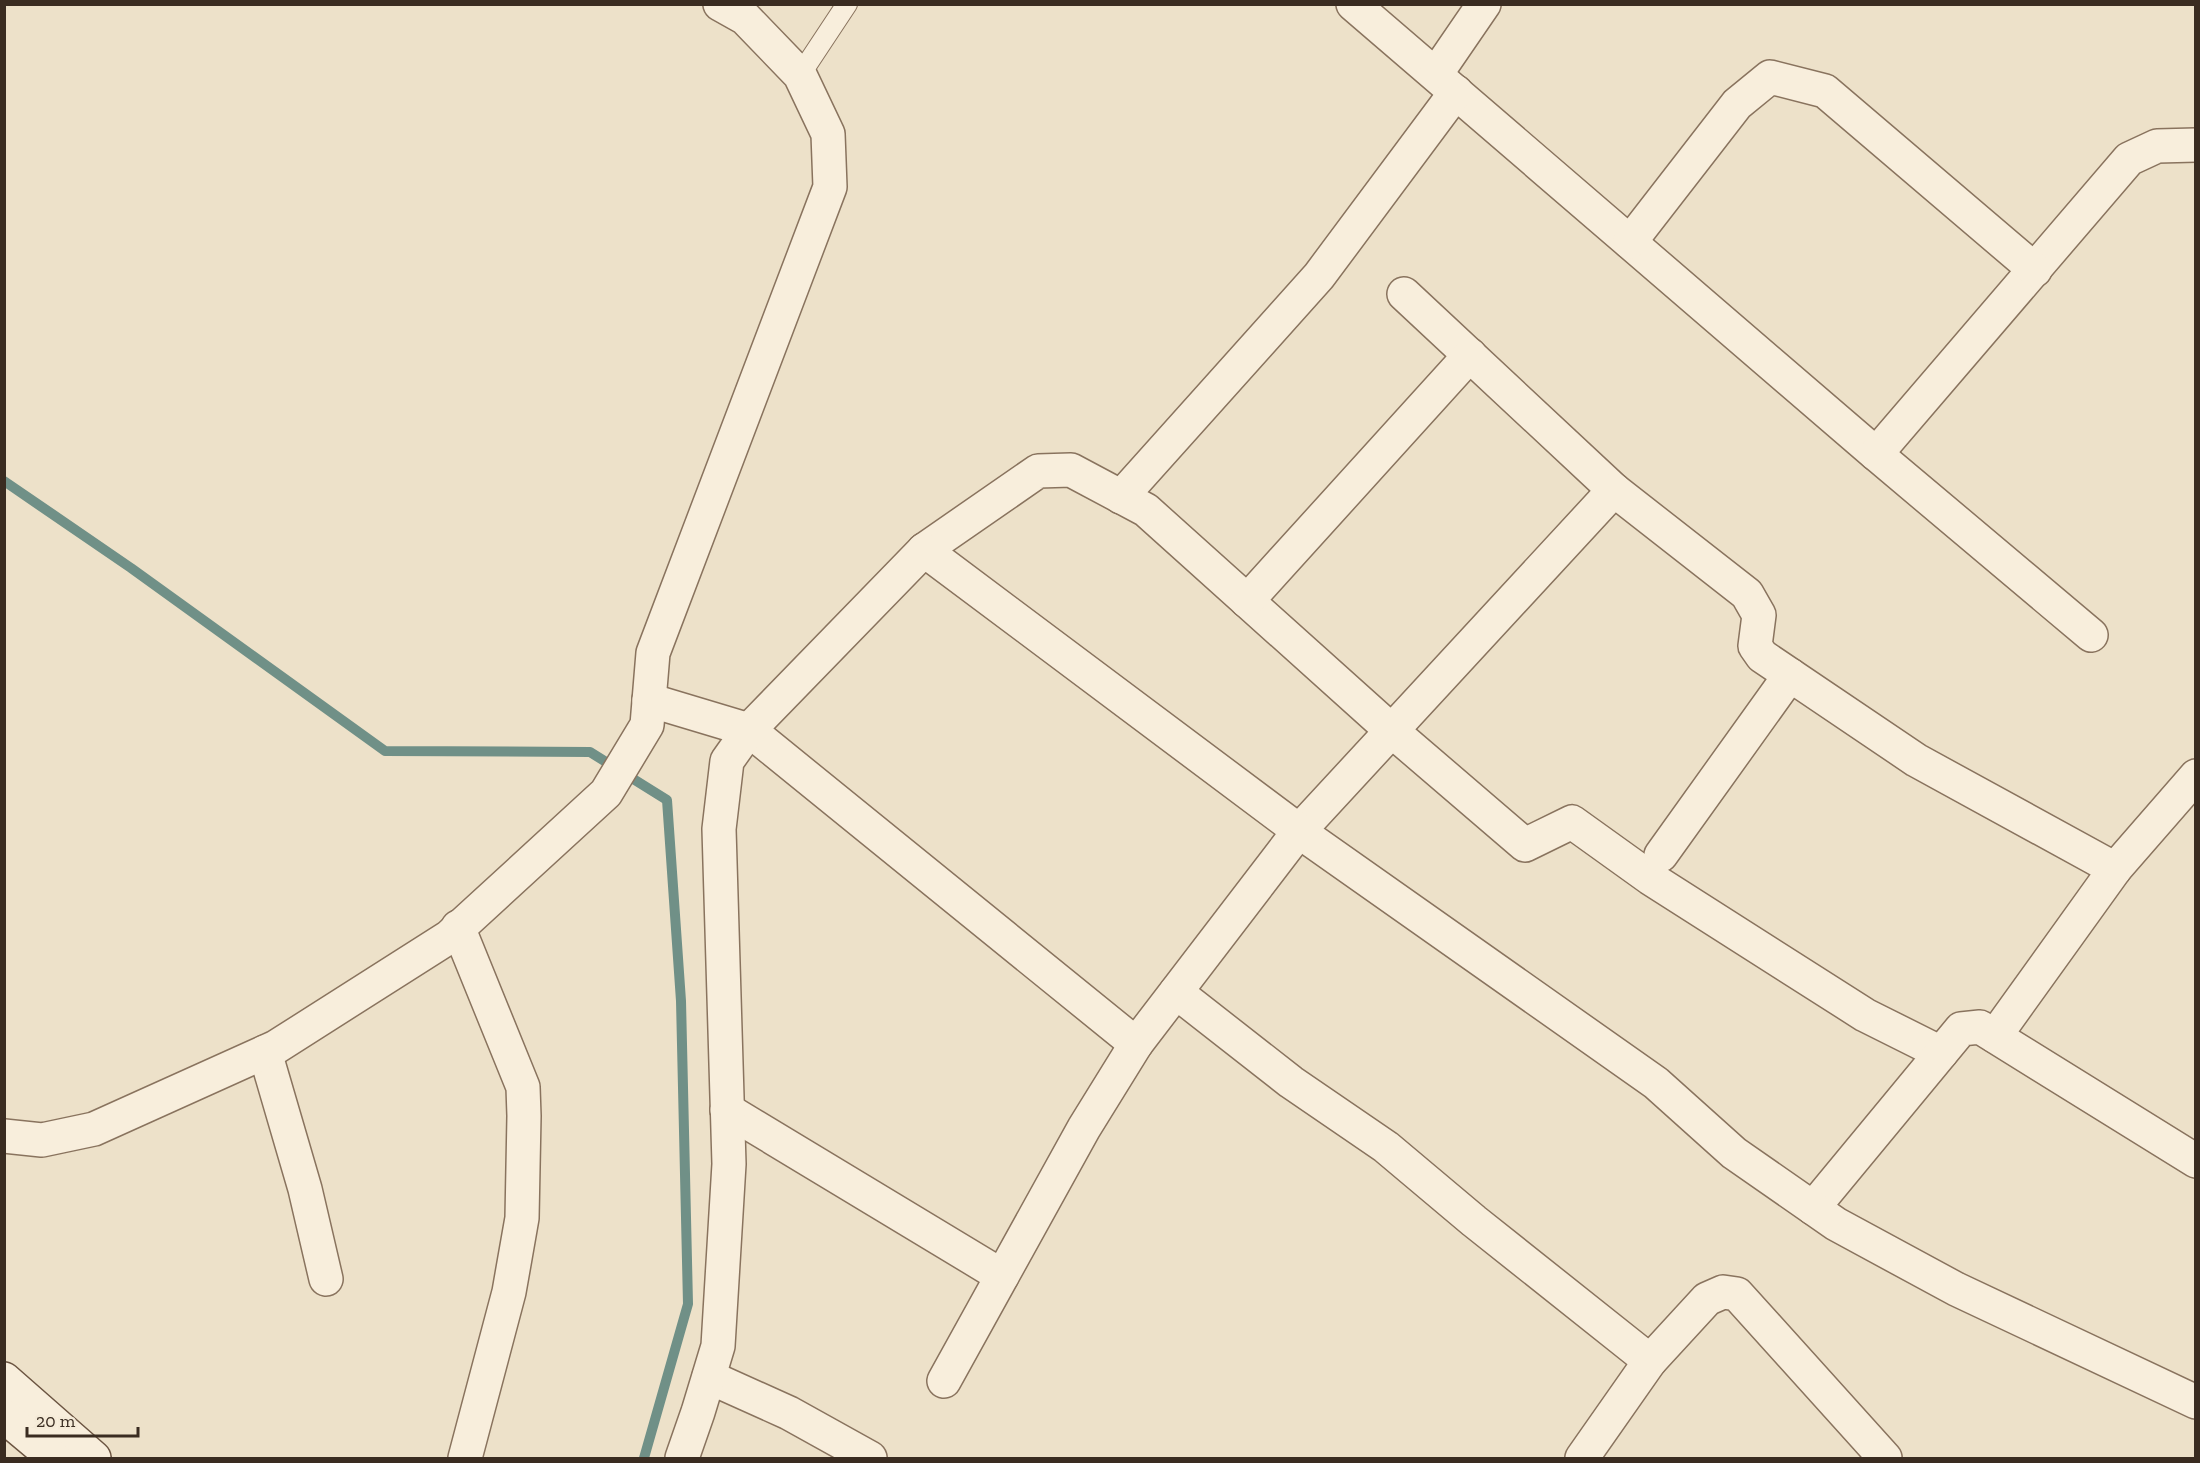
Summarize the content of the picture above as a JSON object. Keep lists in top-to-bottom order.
{
  "scale_bar": "20 m"
}
